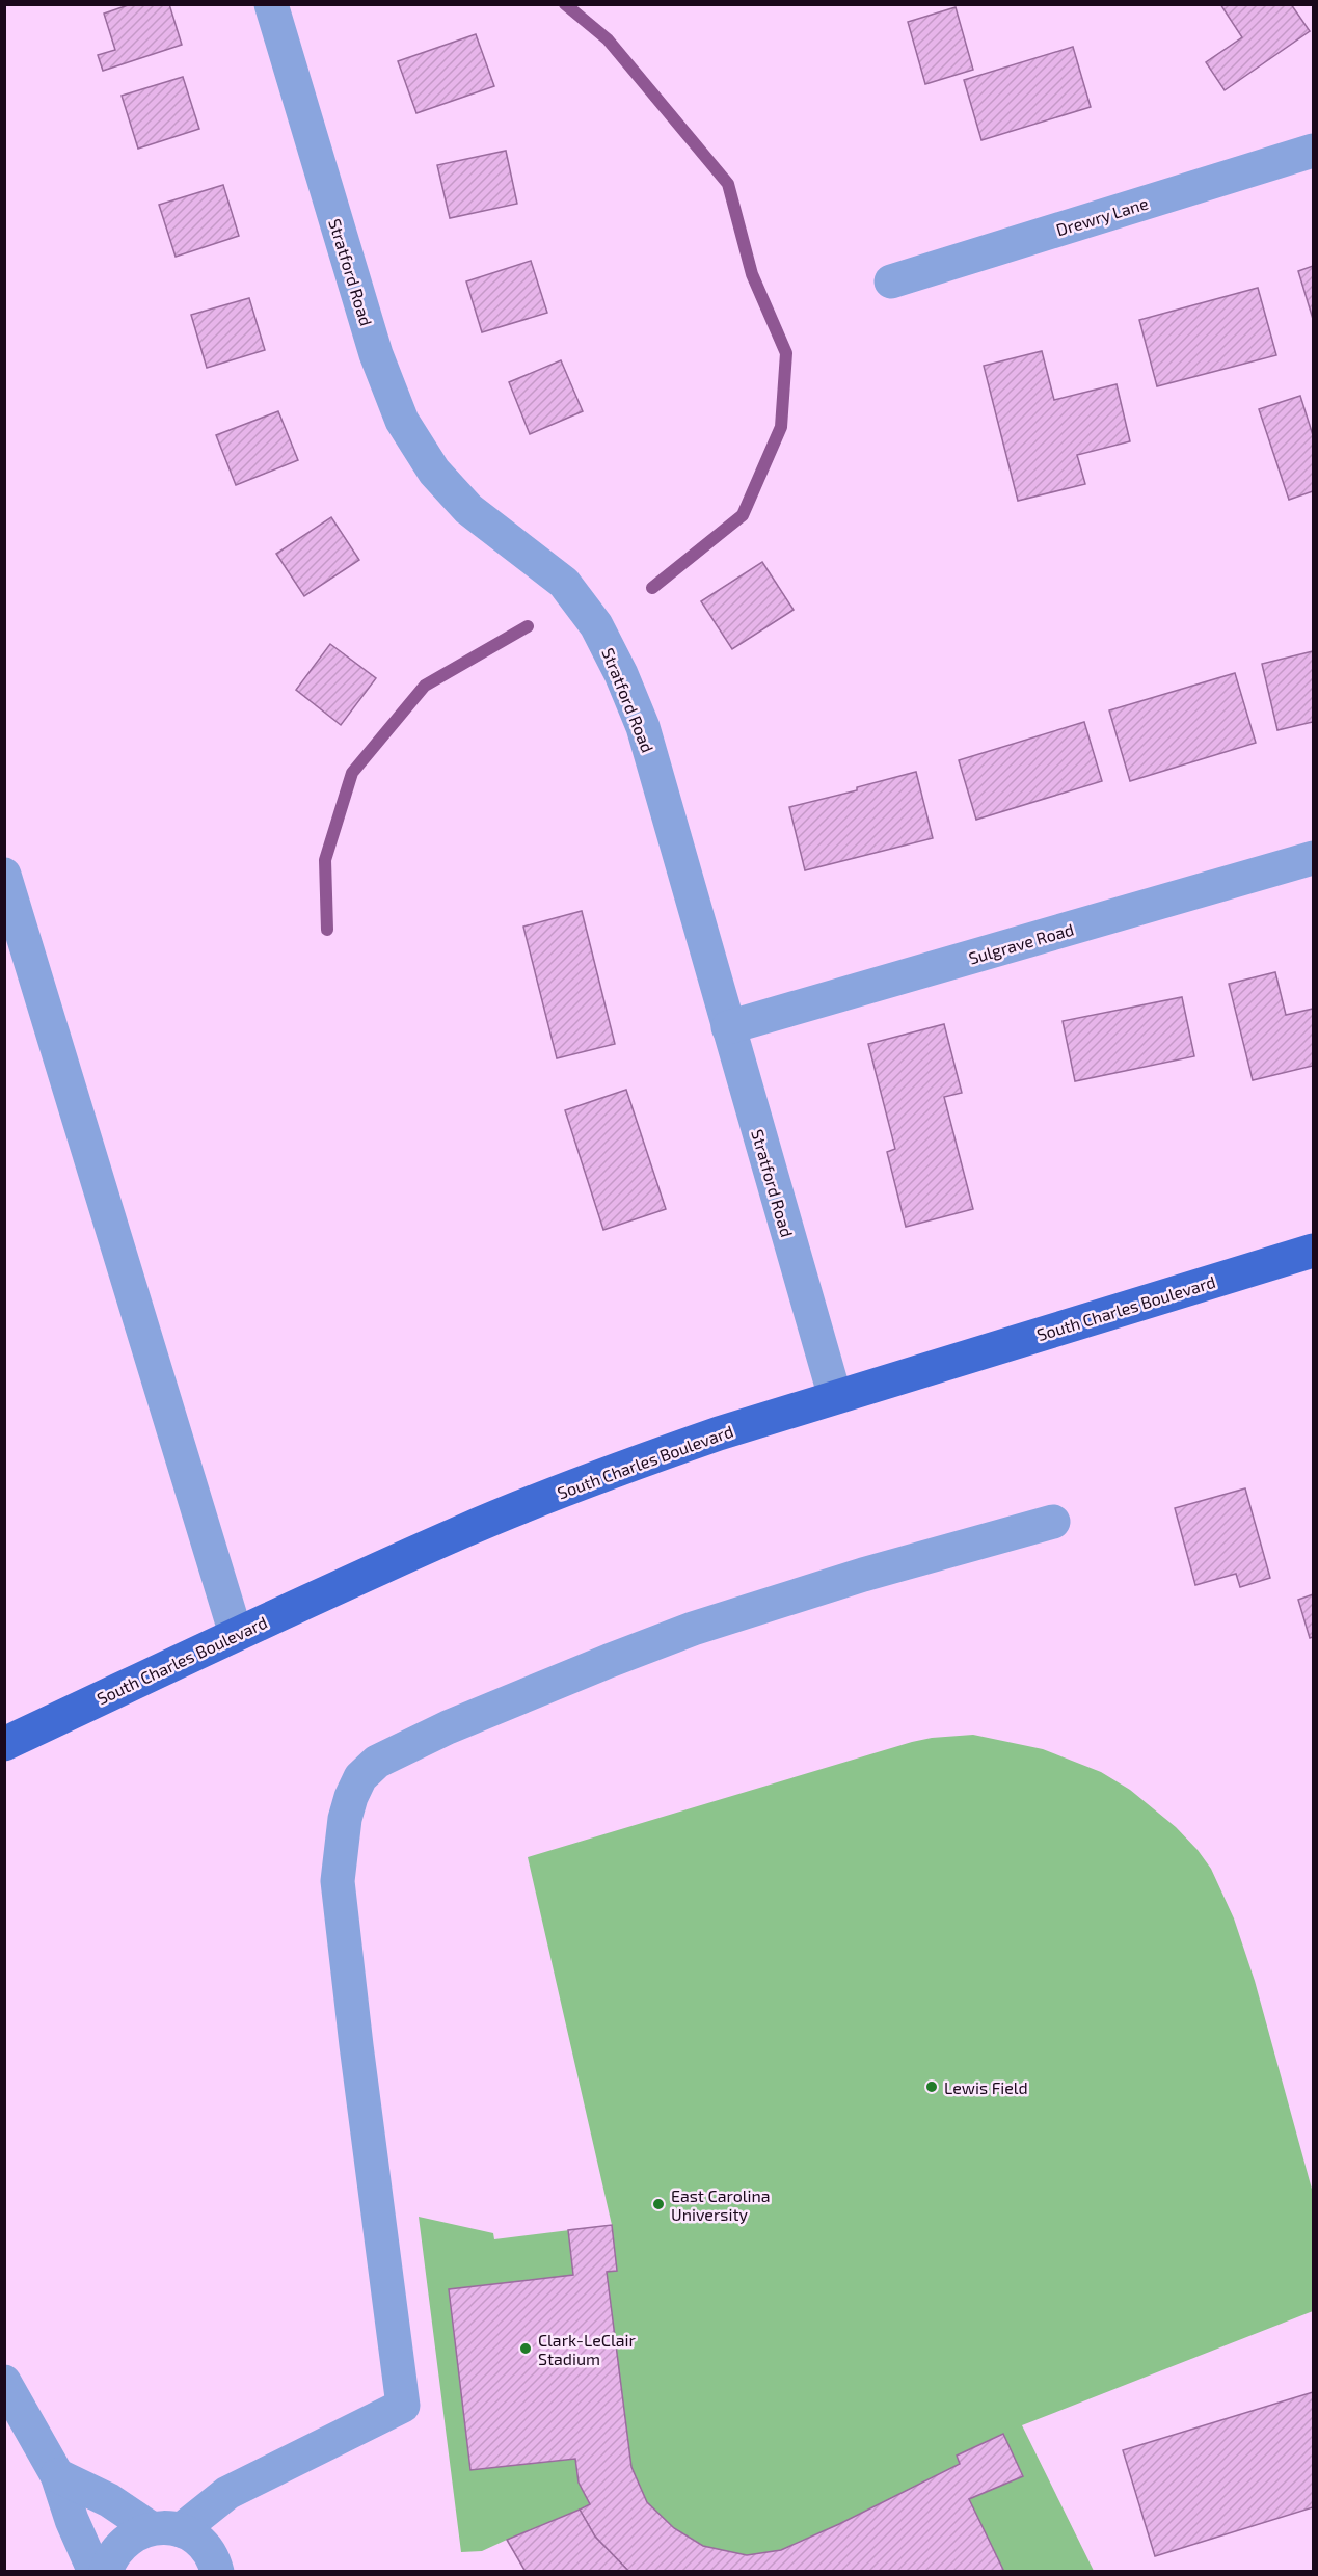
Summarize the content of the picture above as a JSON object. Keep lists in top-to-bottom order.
{
  "streets": {
    "main road": ["South Charles Boulevard"],
    "street": ["Drewry Lane", "Stratford Road", "Sulgrave Road"]
  },
  "crossings": [
    ["Stratford Road", "Sulgrave Road"],
    ["Stratford Road", "South Charles Boulevard"]
  ],
  "places": ["Lewis Field", "East Carolina University", "Clark-LeClair Stadium"]
}
